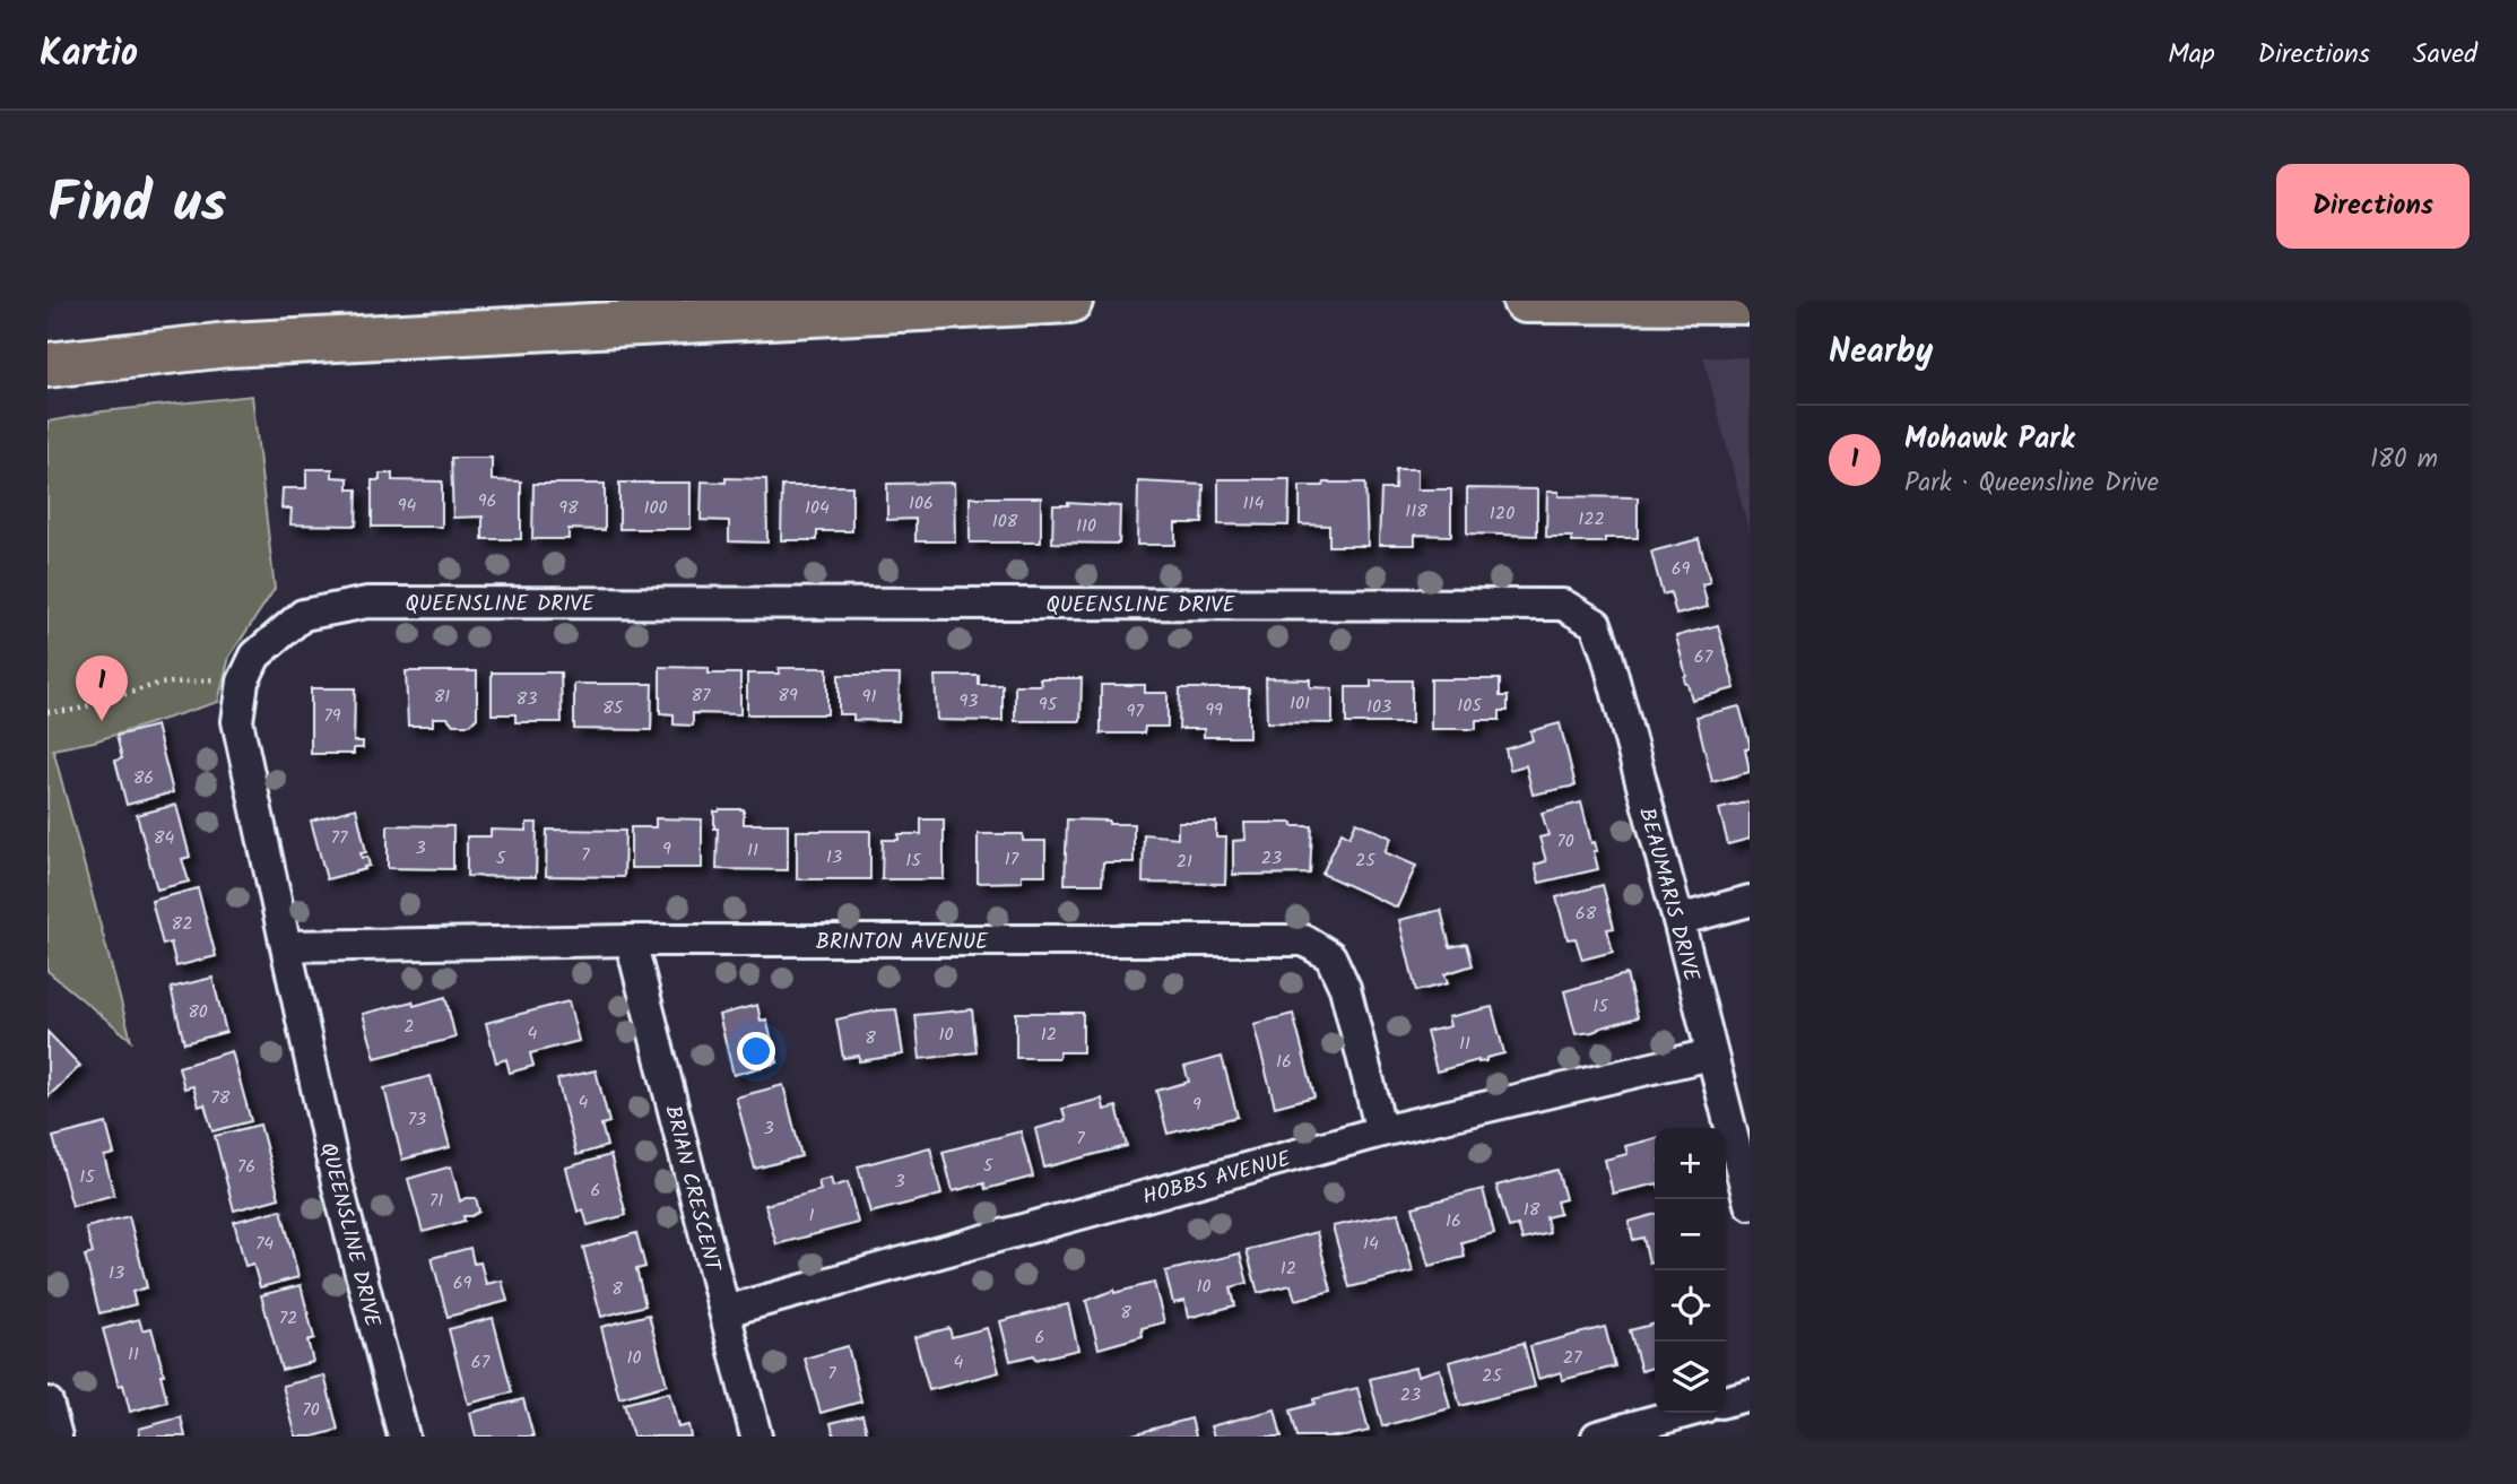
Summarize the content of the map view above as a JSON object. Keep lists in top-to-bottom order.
{
  "streets": {
    "street": [
      "QUEENSLINE DRIVE",
      "BEAUMARIS DRIVE",
      "BRINTON AVENUE",
      "HOBBS AVENUE",
      "BRIAN CRESCENT"
    ]
  },
  "crossings": [
    ["QUEENSLINE DRIVE", "BEAUMARIS DRIVE"],
    ["QUEENSLINE DRIVE", "BRINTON AVENUE"],
    ["BEAUMARIS DRIVE", "HOBBS AVENUE"],
    ["BRINTON AVENUE", "HOBBS AVENUE"],
    ["BRINTON AVENUE", "BRIAN CRESCENT"],
    ["HOBBS AVENUE", "BRIAN CRESCENT"]
  ],
  "house_numbers": [
    "96",
    "106",
    "114",
    "94",
    "98",
    "100",
    "104",
    "118",
    "120",
    "122",
    "108",
    "110",
    "69",
    "67",
    "87",
    "89",
    "81",
    "91",
    "83",
    "93",
    "101",
    "95",
    "105",
    "103",
    "85",
    "99",
    "97",
    "79",
    "86",
    "84",
    "77",
    "70",
    "3",
    "9",
    "11",
    "7",
    "13",
    "5",
    "23",
    "17",
    "15",
    "25",
    "21",
    "68",
    "82",
    "15",
    "80",
    "2",
    "4",
    "10",
    "12",
    "8",
    "11",
    "16",
    "78",
    "4",
    "9",
    "73",
    "3",
    "7",
    "5",
    "76",
    "15",
    "3",
    "6",
    "71",
    "18",
    "1",
    "16",
    "74",
    "14",
    "12",
    "13",
    "69",
    "10",
    "8",
    "8",
    "72",
    "6",
    "11",
    "10",
    "27",
    "67",
    "4",
    "7",
    "25",
    "23",
    "70"
  ],
  "page": {
    "header": "Kartio",
    "nav": ["Map", "Directions", "Saved"],
    "title": "Find us",
    "buttons": "Directions",
    "heading": "Nearby",
    "list": [
      {
        "mark": "1",
        "name": "Mohawk Park",
        "note": "Park · Queensline Drive",
        "value": "180 m"
      }
    ],
    "pins": "1",
    "map_buttons": ["+", "−"]
  }
}
